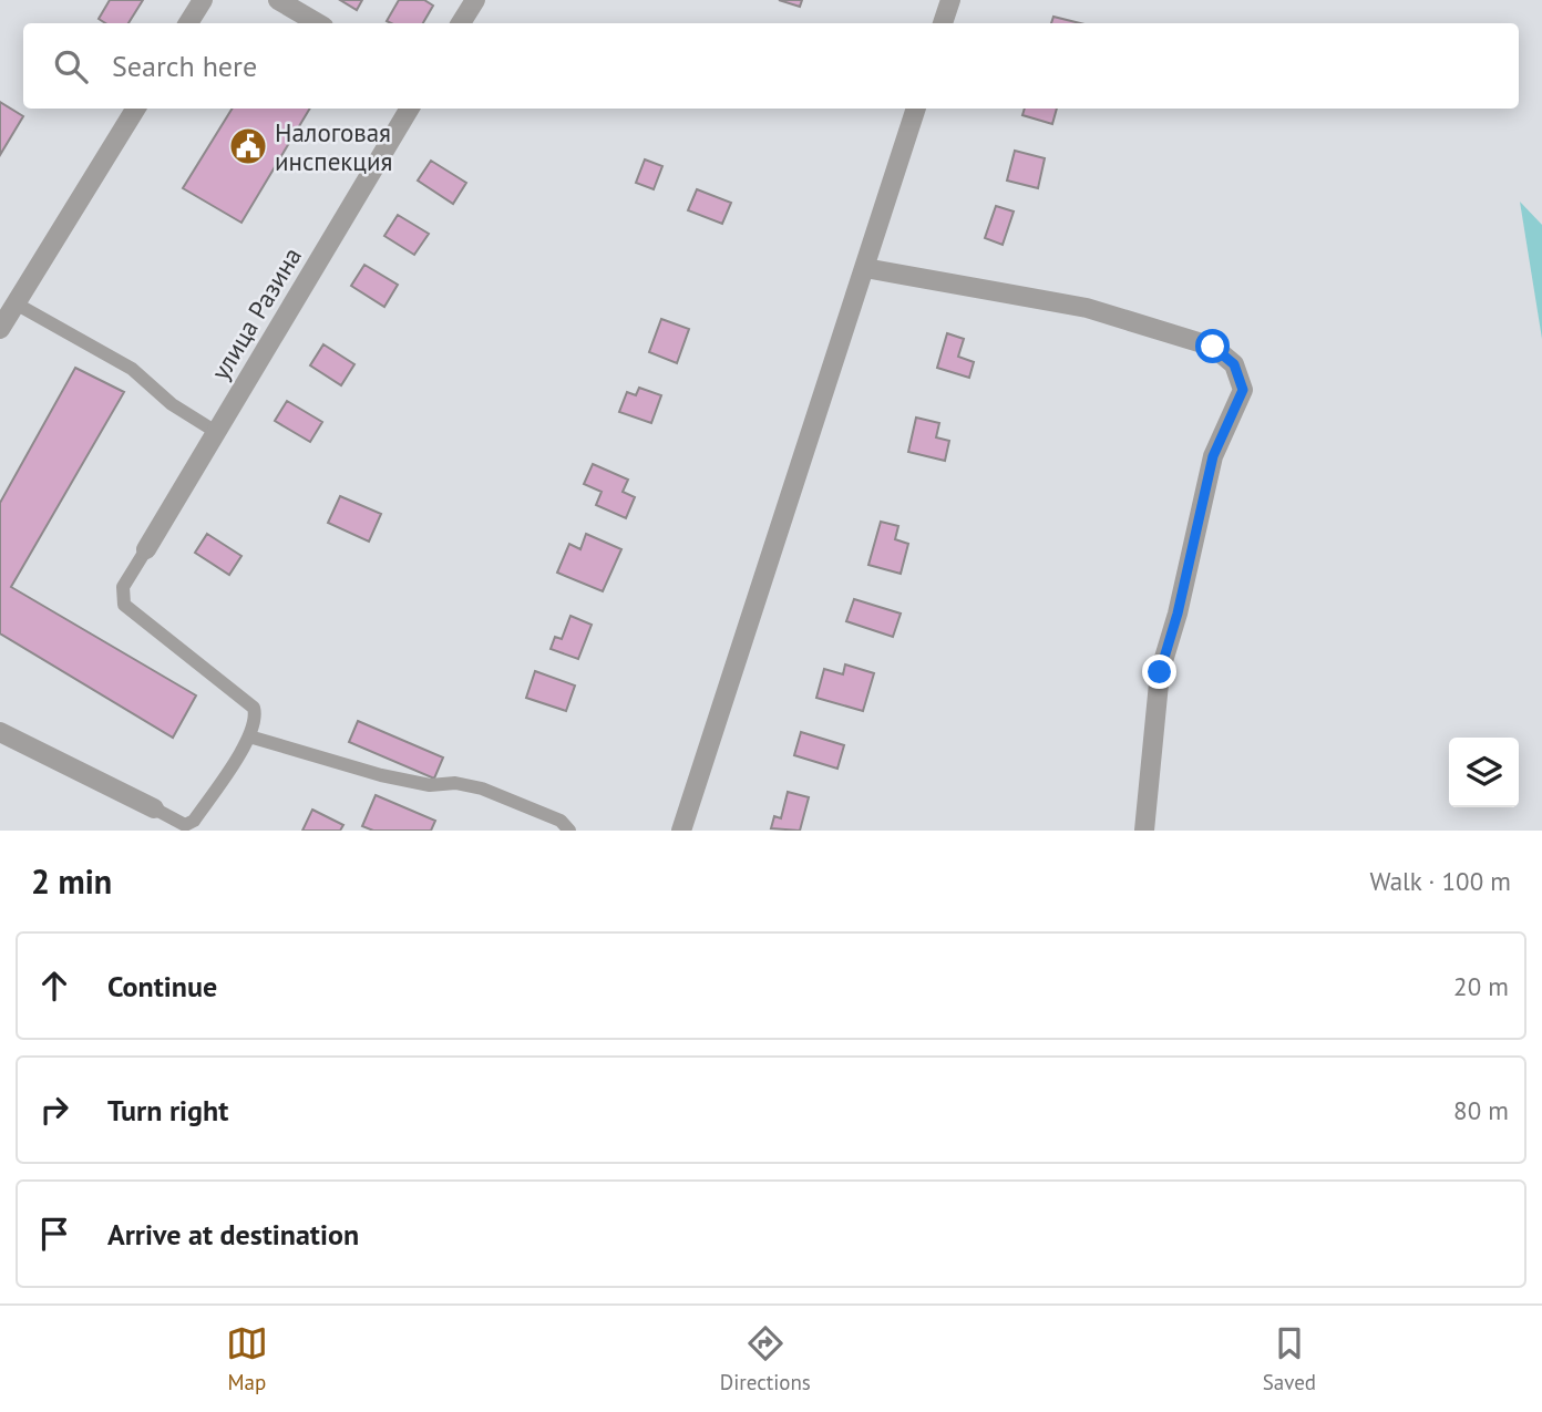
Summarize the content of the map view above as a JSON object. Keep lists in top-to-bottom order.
{
  "streets": {
    "street": ["улица Разина"]
  },
  "places": {
    "public building": ["Налоговая инспекция"]
  },
  "page": {
    "search": "Search here",
    "heading": ["2 min", "Walk · 100 m"],
    "list": [
      ["Continue", "20 m"],
      ["Turn right", "80 m"],
      "Arrive at destination"
    ],
    "nav": ["Map", "Directions", "Saved"]
  }
}
